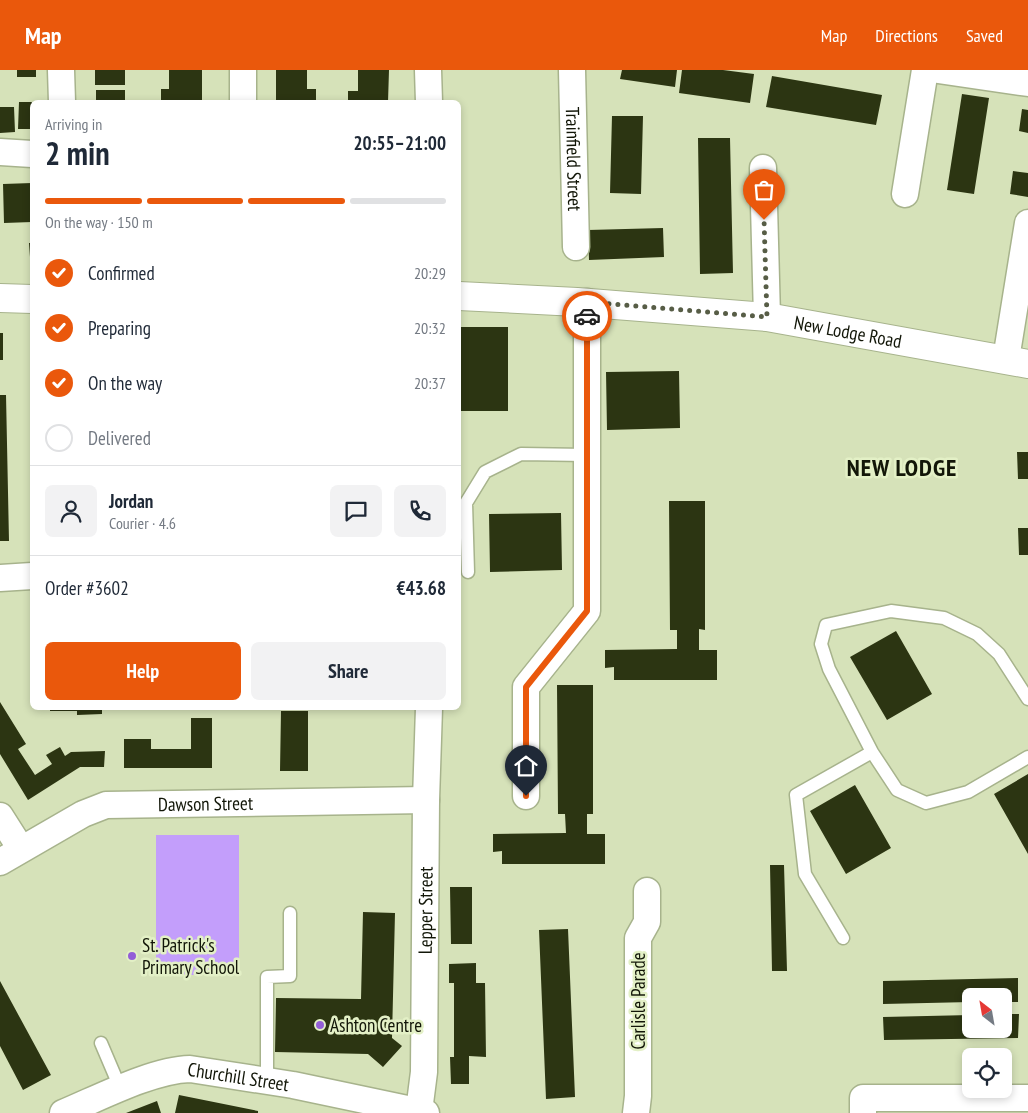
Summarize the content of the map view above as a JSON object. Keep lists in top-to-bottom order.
{
  "streets": {
    "street": [
      "Trainfield Street",
      "New Lodge Road",
      "Dawson Street",
      "Lepper Street",
      "Carlisle Parade",
      "Churchill Street"
    ]
  },
  "crossings": [
    ["Dawson Street", "Lepper Street"],
    ["Lepper Street", "Churchill Street"]
  ],
  "districts": ["NEW LODGE"],
  "places": ["St. Patrick's Primary School", "Ashton Centre"],
  "north": "top left",
  "page": {
    "header": "Map",
    "nav": ["Map", "Directions", "Saved"],
    "heading": ["2 min", "Arriving in", "20:55–21:00"],
    "panel": [
      "Jordan",
      "Courier · 4.6",
      "Order #3602",
      "€43.68"
    ],
    "bar": "On the way · 150 m",
    "list": [
      ["Confirmed", "20:29"],
      ["Preparing", "20:32"],
      ["On the way", "20:37"],
      "Delivered"
    ],
    "buttons": ["Help", "Share"]
  }
}
